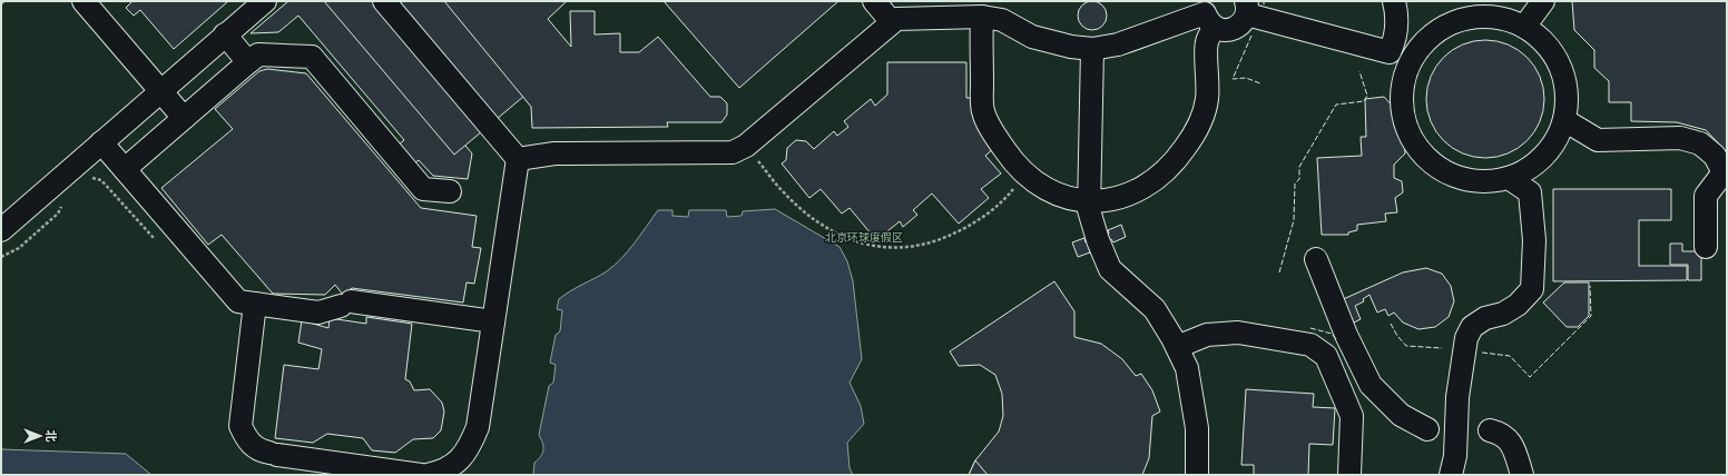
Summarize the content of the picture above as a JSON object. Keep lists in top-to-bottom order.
{
  "parks": ["北京环球度假区"],
  "north": "right"
}
